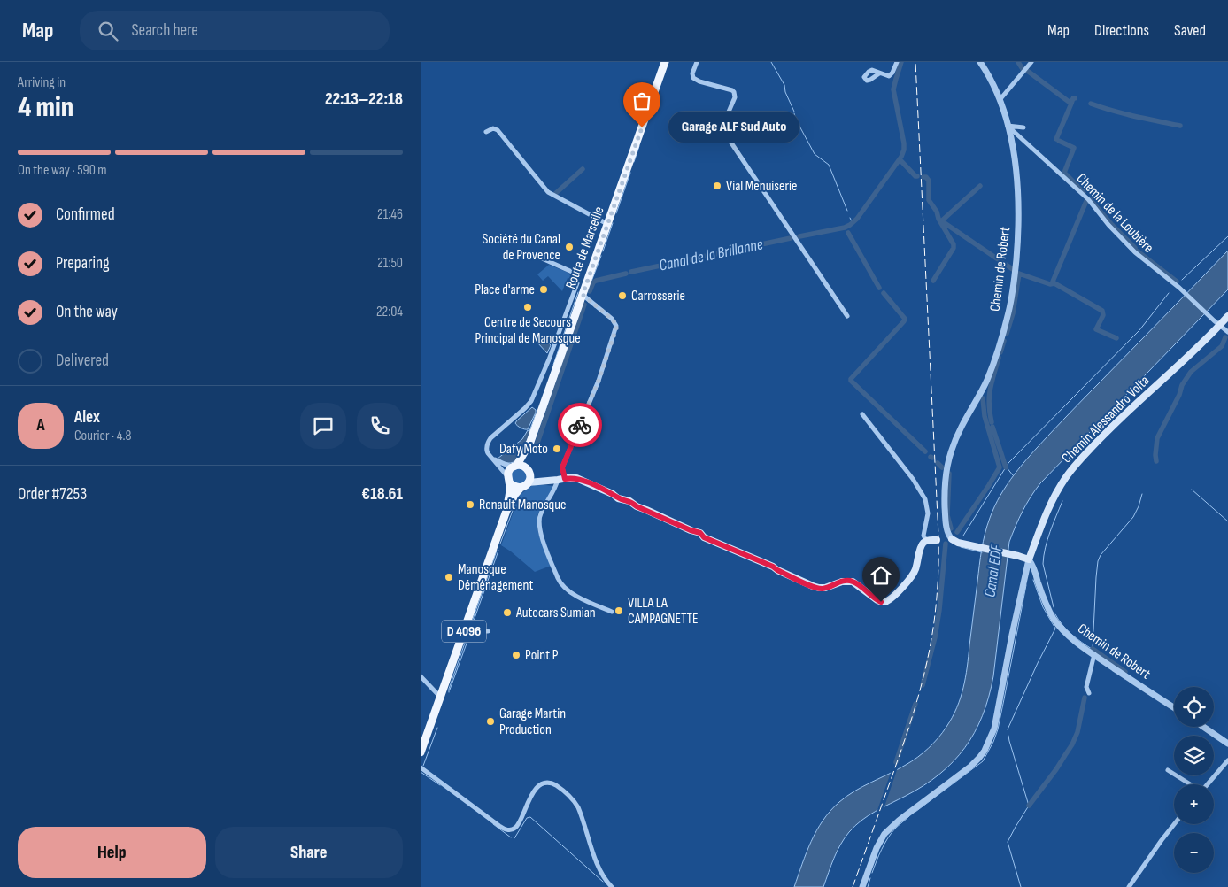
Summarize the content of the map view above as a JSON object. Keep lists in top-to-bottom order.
{
  "streets": {
    "main road": ["Route de Marseille", "Chemin Alessandro Volta", "D 4096"],
    "street": ["Chemin de la Loubière", "Chemin de Robert"]
  },
  "crossings": [
    ["Chemin de la Loubière", "Chemin de Robert"],
    ["Chemin de la Loubière", "Chemin Alessandro Volta"],
    ["Route de Marseille", "D 4096"],
    ["Chemin de Robert", "Chemin Alessandro Volta"]
  ],
  "water": ["Canal de la Brillanne", "Canal EDF"],
  "places": [
    "Garage ALF Sud Auto",
    "Vial Menuiserie",
    "Société du Canal de Provence",
    "Place d'arme",
    "Carrosserie",
    "Centre de Secours Principal de Manosque",
    "Dafy Moto",
    "Renault Manosque",
    "Manosque Déménagement",
    "VILLA LA CAMPAGNETTE",
    "Autocars Sumian",
    "Point P",
    "Garage Martin Production"
  ],
  "page": {
    "header": "Map",
    "search": "Search here",
    "nav": ["Map", "Directions", "Saved"],
    "heading": ["4 min", "Arriving in", "22:13–22:18"],
    "panel": [
      "Alex",
      "Courier · 4.8",
      "Order #7253",
      "€18.61"
    ],
    "bubble": "Garage ALF Sud Auto",
    "bar": "On the way · 590 m",
    "list": [
      ["Confirmed", "21:46"],
      ["Preparing", "21:50"],
      ["On the way", "22:04"],
      "Delivered"
    ],
    "round": "A",
    "map_buttons": ["+", "−"],
    "buttons": ["Help", "Share"]
  }
}
